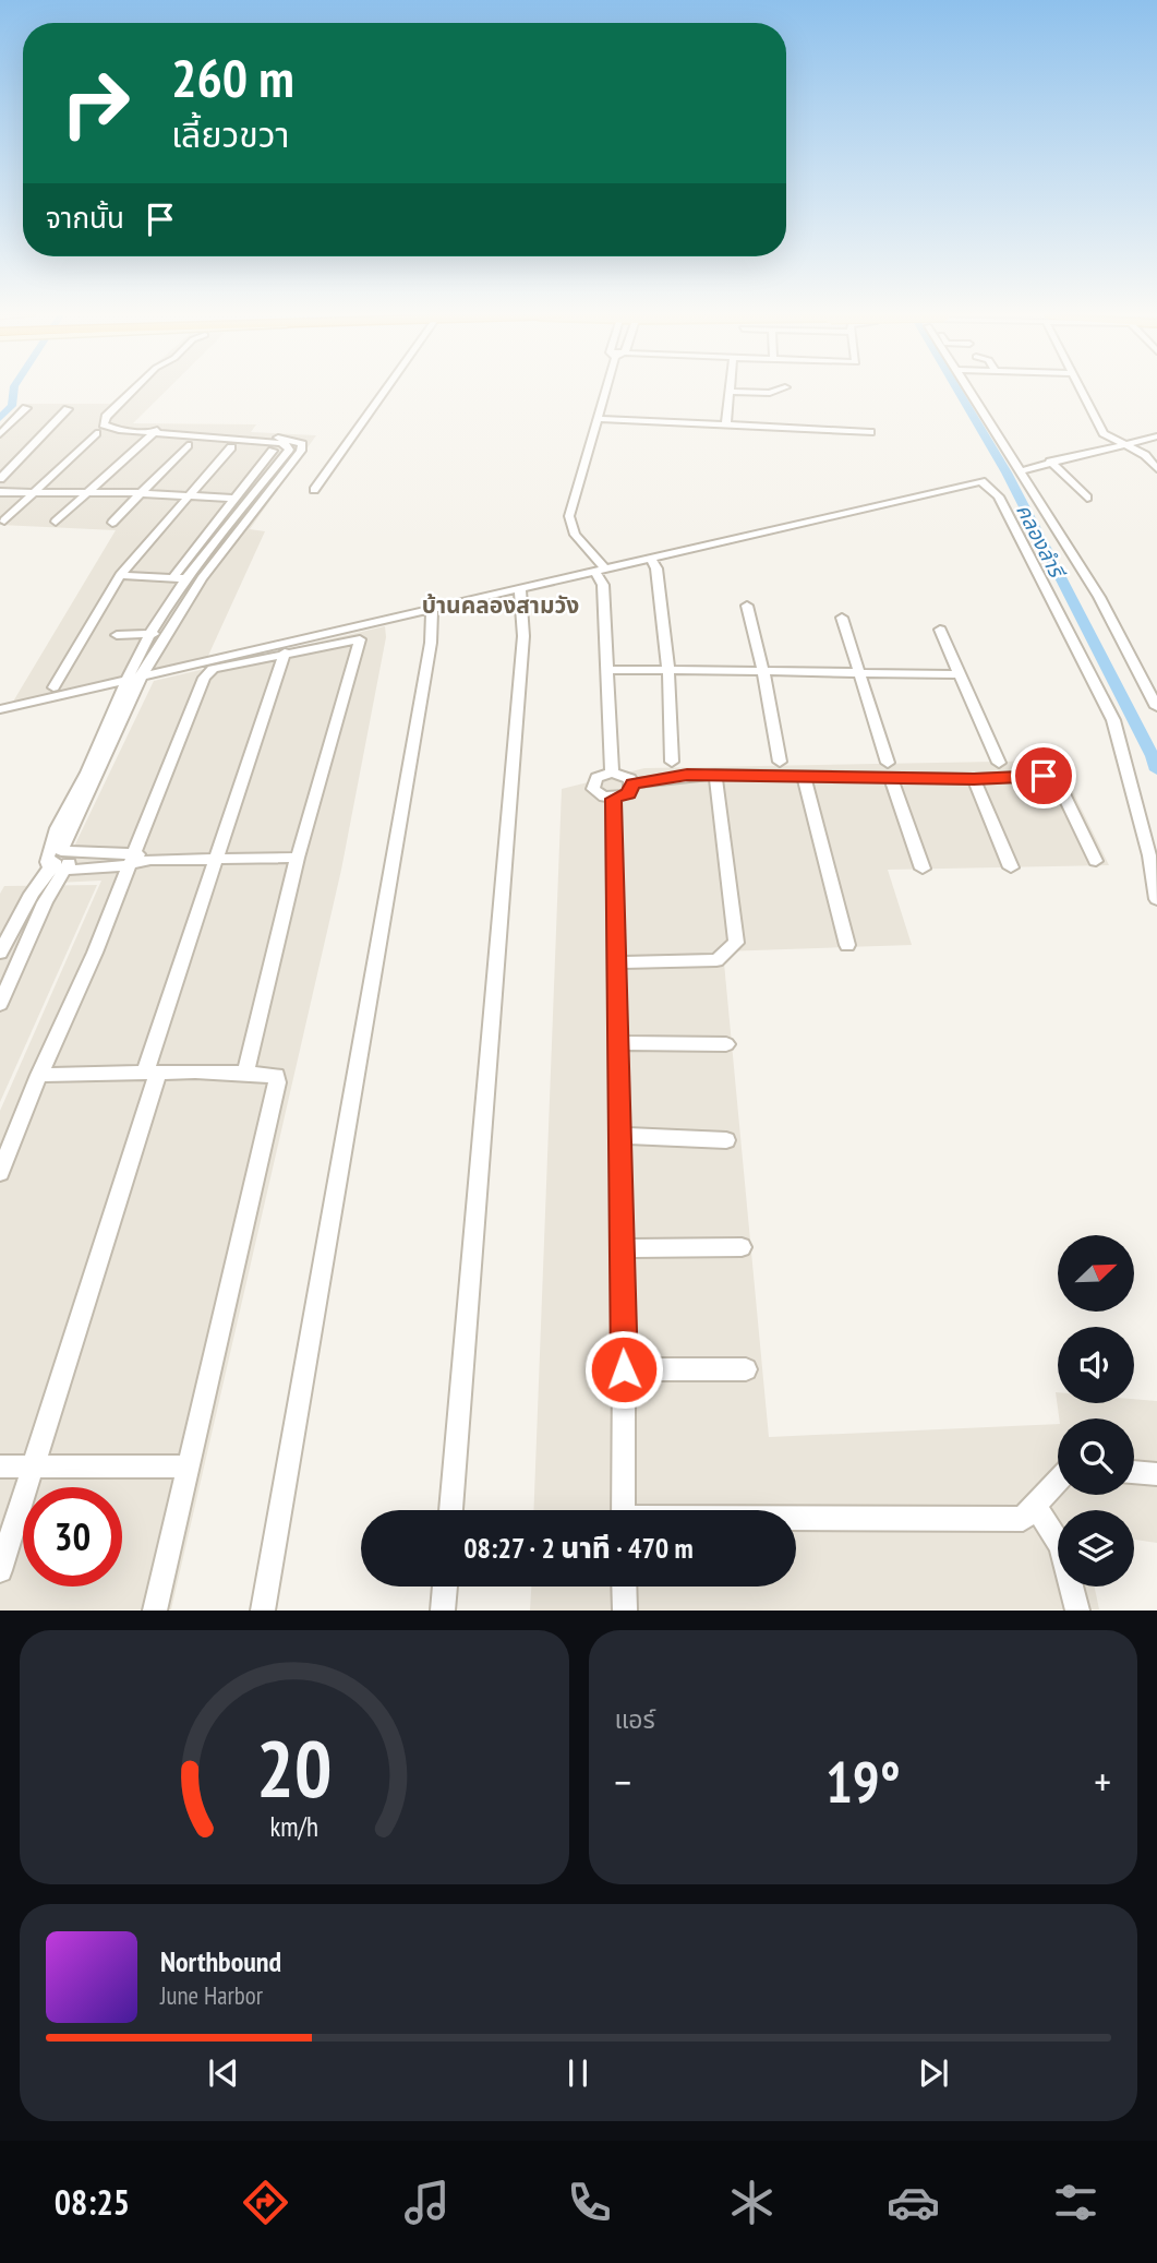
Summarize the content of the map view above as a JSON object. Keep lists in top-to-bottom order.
{
  "districts": ["บ้านคลองสามวัง"],
  "water": ["คลองลำรี"],
  "north": "top right",
  "page": {
    "turn": ["260 m", "เลี้ยวขวา"],
    "then": "จากนั้น",
    "limit": "30",
    "trip": "08:27 · 2 นาที · 470 m",
    "tile": "แอร์",
    "heat": ["−", "19°", "+"],
    "song": ["Northbound", "June Harbor"],
    "tabs": "08:25",
    "gauge": ["20", "km/h"]
  }
}
